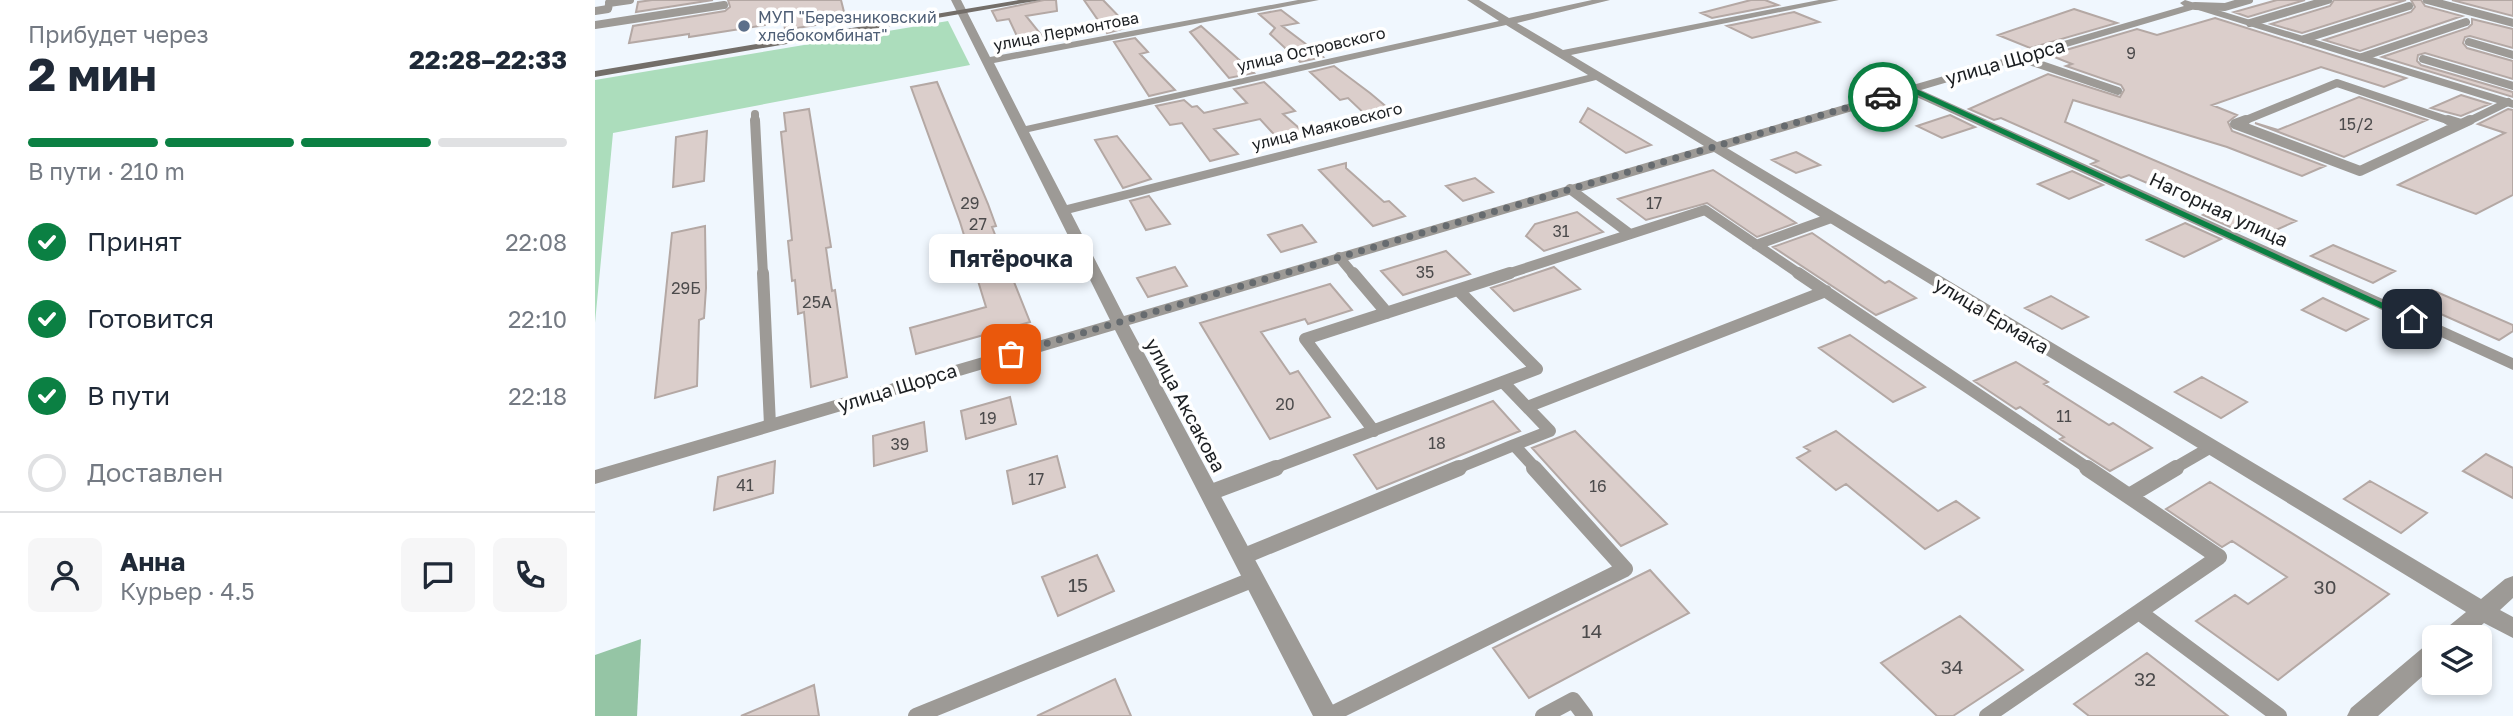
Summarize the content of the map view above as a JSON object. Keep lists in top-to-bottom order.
{
  "streets": {
    "street": [
      "улица Лермонтова",
      "улица Островского",
      "улица Щорса",
      "улица Маяковского",
      "Нагорная улица",
      "улица Ермака",
      "улица Аксакова"
    ]
  },
  "crossings": [
    ["улица Лермонтова", "улица Аксакова"],
    ["улица Островского", "улица Ермака"],
    ["улица Островского", "улица Аксакова"],
    ["улица Щорса", "Нагорная улица"],
    ["улица Щорса", "улица Ермака"],
    ["улица Щорса", "улица Аксакова"],
    ["улица Маяковского", "улица Ермака"],
    ["улица Маяковского", "улица Аксакова"]
  ],
  "places": ["МУП \"Березниковский хлебокомбинат\"", "Пятёрочка"],
  "house_numbers": [
    "9",
    "15/2",
    "29",
    "17",
    "27",
    "31",
    "35",
    "29Б",
    "25А",
    "20",
    "11",
    "19",
    "18",
    "39",
    "17",
    "41",
    "16",
    "15",
    "30",
    "14",
    "34",
    "32"
  ],
  "page": {
    "heading": ["2 мин", "Прибудет через", "22:28–22:33"],
    "panel": ["Анна", "Курьер · 4.5"],
    "bar": "В пути · 210 m",
    "list": [
      ["Принят", "22:08"],
      ["Готовится", "22:10"],
      ["В пути", "22:18"],
      "Доставлен"
    ],
    "bubble": "Пятёрочка"
  }
}
